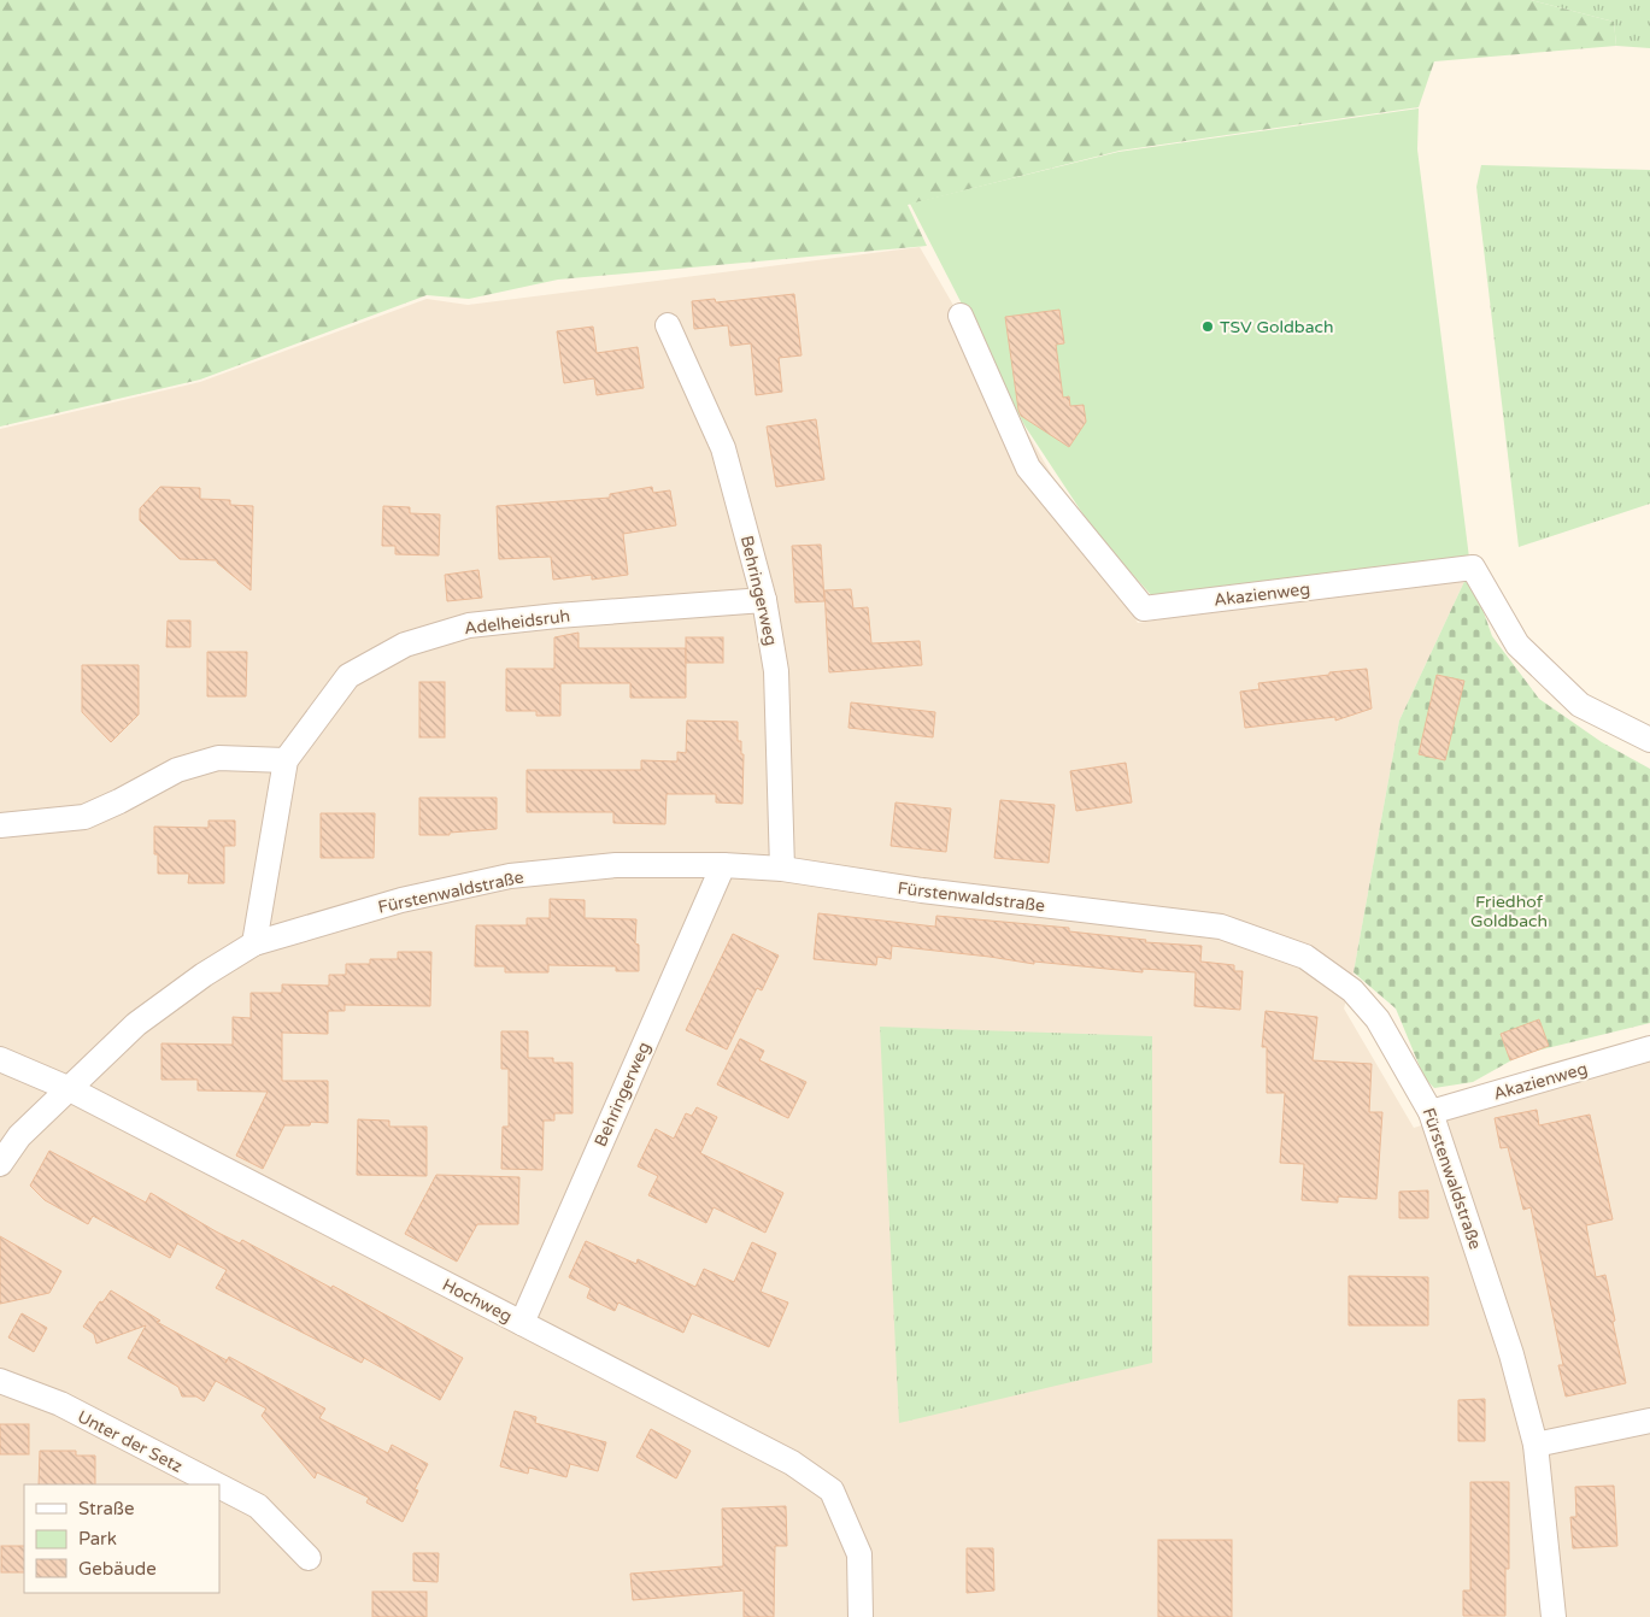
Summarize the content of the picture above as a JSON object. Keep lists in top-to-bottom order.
{
  "streets": {
    "street": [
      "Behringerweg",
      "Akazienweg",
      "Adelheidsruh",
      "Fürstenwaldstraße",
      "Hochweg",
      "Unter der Setz"
    ]
  },
  "crossings": [
    ["Behringerweg", "Adelheidsruh"],
    ["Behringerweg", "Fürstenwaldstraße"],
    ["Behringerweg", "Hochweg"],
    ["Akazienweg", "Fürstenwaldstraße"],
    ["Adelheidsruh", "Fürstenwaldstraße"],
    ["Fürstenwaldstraße", "Hochweg"]
  ],
  "parks": ["Friedhof Goldbach"],
  "places": ["TSV Goldbach"],
  "legend": ["Straße", "Park", "Gebäude"]
}
